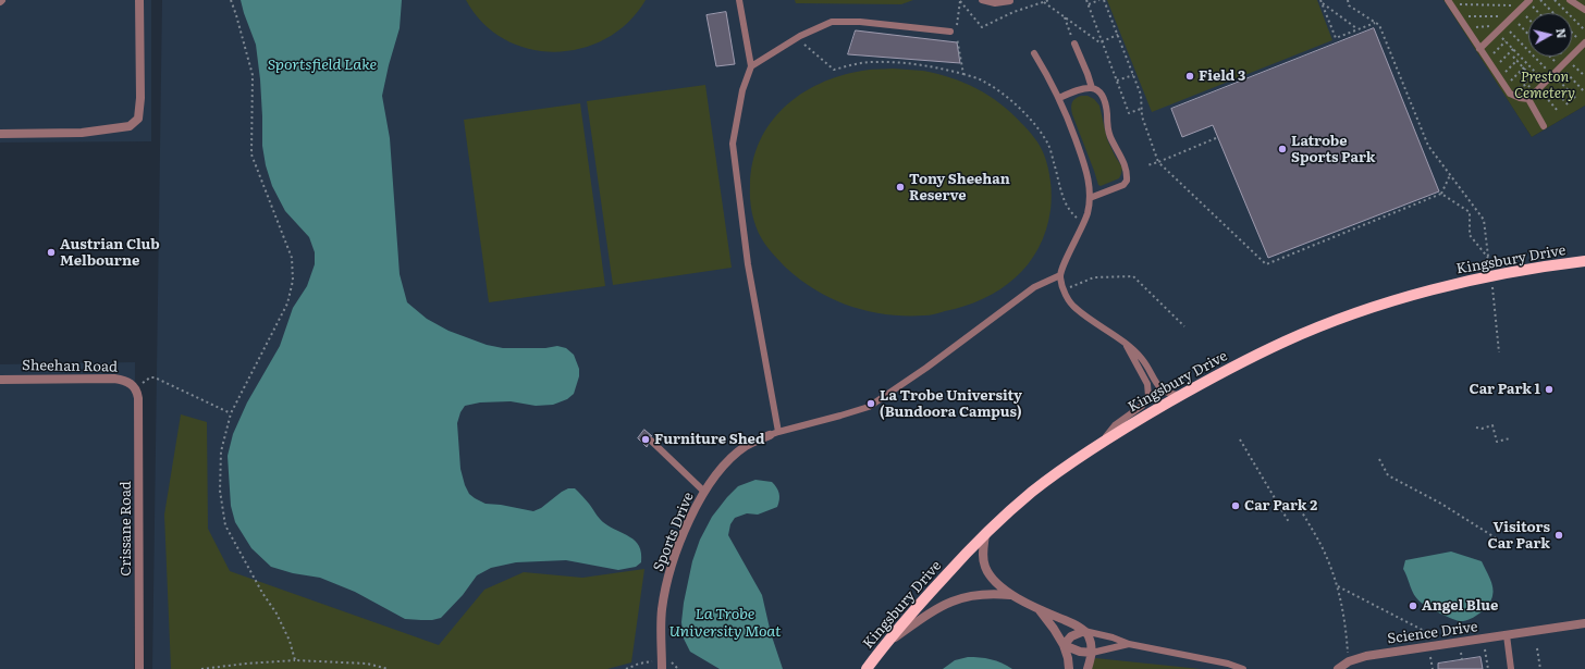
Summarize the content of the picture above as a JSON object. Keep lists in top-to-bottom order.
{
  "streets": {
    "main road": ["Kingsbury Drive"],
    "street": [
      "Sheehan Road",
      "Crissane Road",
      "Sports Drive",
      "Science Drive"
    ]
  },
  "crossings": [
    ["Sheehan Road", "Crissane Road"]
  ],
  "water": ["Sportsfield Lake", "La Trobe University Moat"],
  "parks": ["Preston Cemetery"],
  "places": [
    "Field 3",
    "Latrobe Sports Park",
    "Tony Sheehan Reserve",
    "Austrian Club Melbourne",
    "Car Park 1",
    "La Trobe University (Bundoora Campus)",
    "Furniture Shed",
    "Car Park 2",
    "Visitors Car Park",
    "Angel Blue"
  ],
  "north": "right"
}
